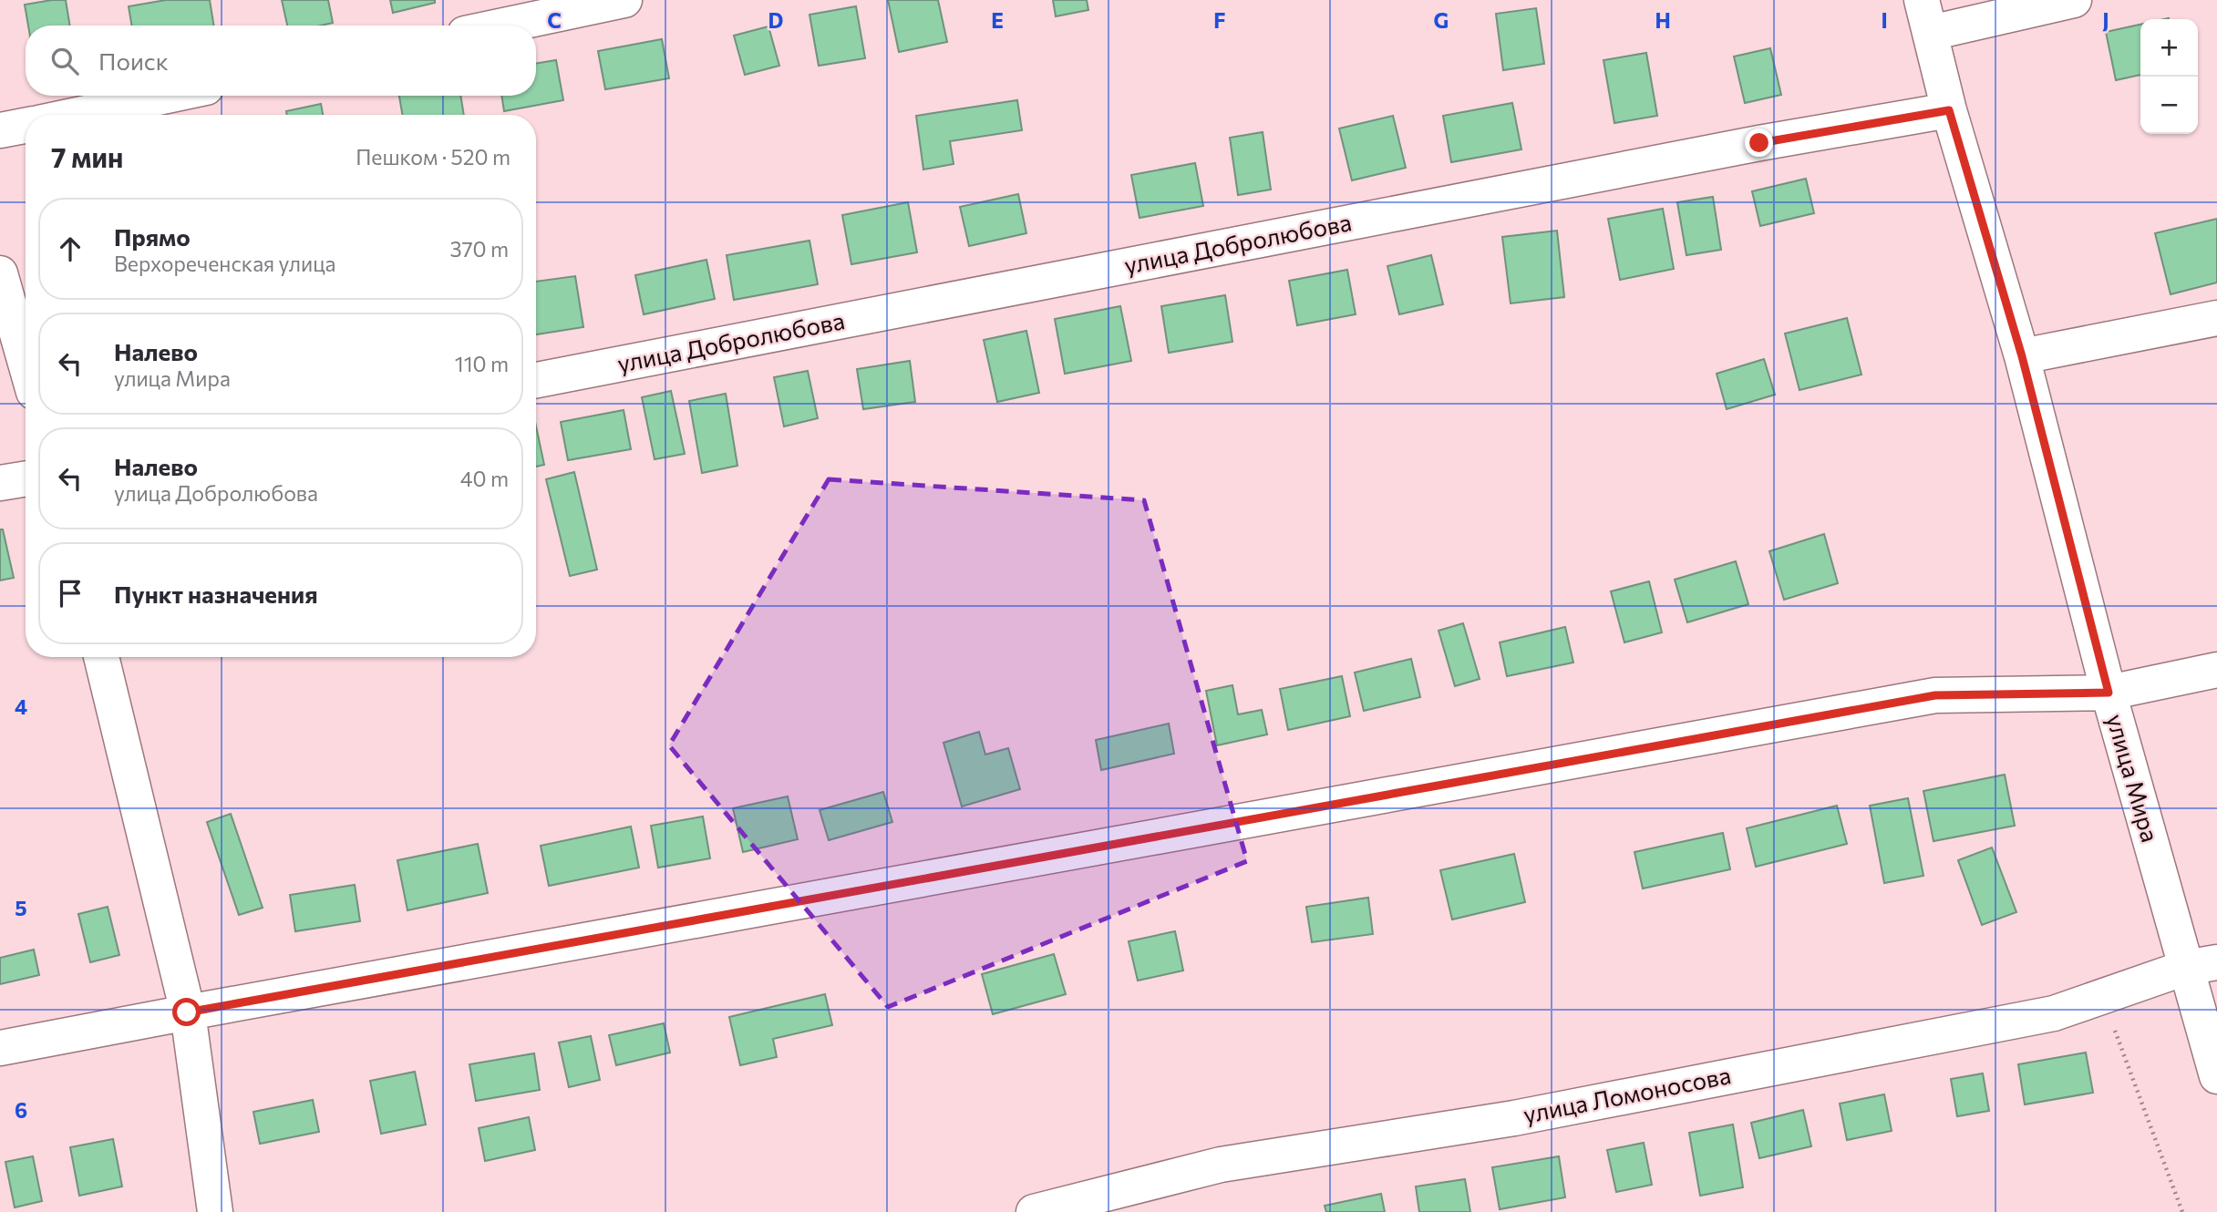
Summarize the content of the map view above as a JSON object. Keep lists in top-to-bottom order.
{
  "streets": {
    "street": ["улица Добролюбова", "улица Мира", "улица Ломоносова"]
  },
  "crossings": [
    ["улица Добролюбова", "улица Мира"],
    ["улица Мира", "улица Ломоносова"]
  ],
  "page": {
    "map_buttons": ["+", "−"],
    "search": "Поиск",
    "heading": ["7 мин", "Пешком · 520 m"],
    "list": [
      ["Прямо", "Верхореченская улица", "370 m"],
      ["Налево", "улица Мира", "110 m"],
      ["Налево", "улица Добролюбова", "40 m"],
      "Пункт назначения"
    ]
  },
  "grid": {
    "columns": [
      "C",
      "D",
      "E",
      "F",
      "G",
      "H",
      "I",
      "J"
    ],
    "rows": ["4", "5", "6"]
  }
}
